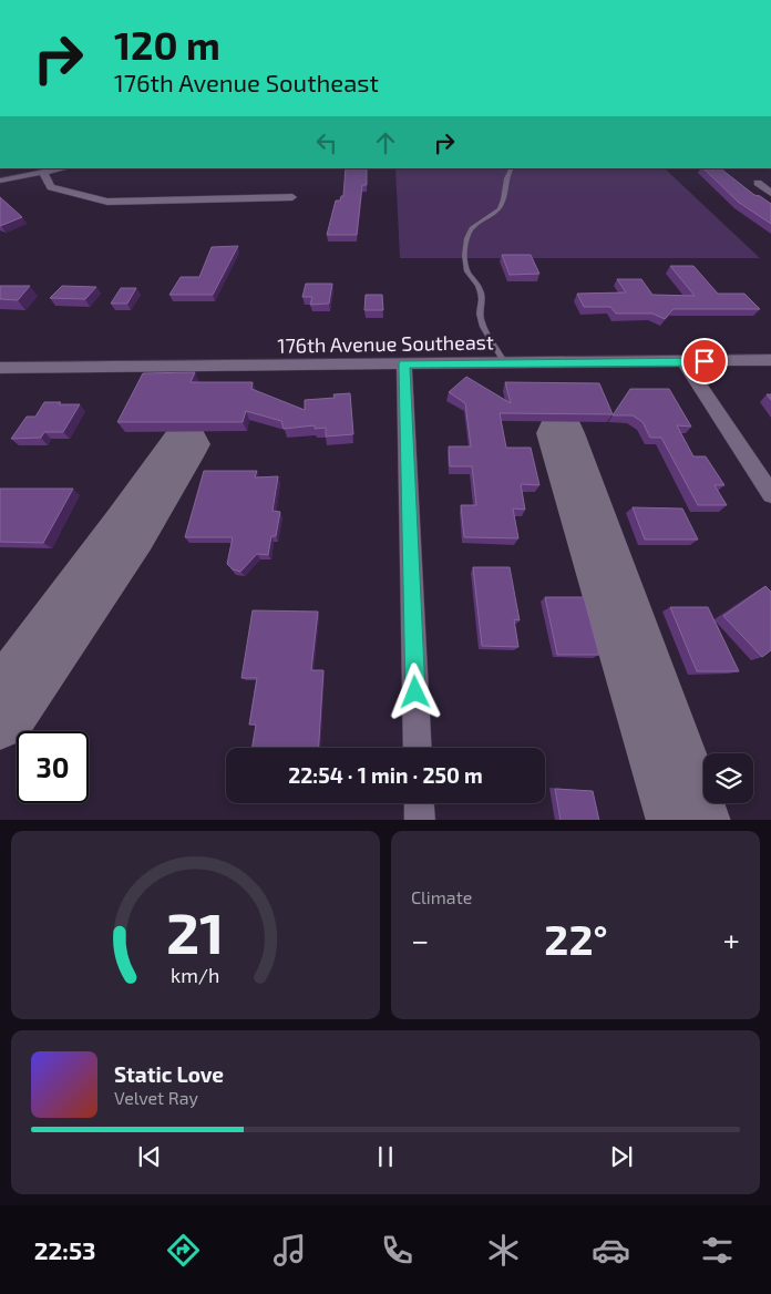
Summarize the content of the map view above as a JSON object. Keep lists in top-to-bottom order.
{
  "streets": {
    "street": ["176th Avenue Southeast"]
  },
  "page": {
    "turn": ["120 m", "176th Avenue Southeast"],
    "limit": "30",
    "trip": "22:54 · 1 min · 250 m",
    "tile": "Climate",
    "heat": ["−", "22°", "+"],
    "song": ["Static Love", "Velvet Ray"],
    "tabs": "22:53",
    "gauge": ["21", "km/h"]
  }
}
